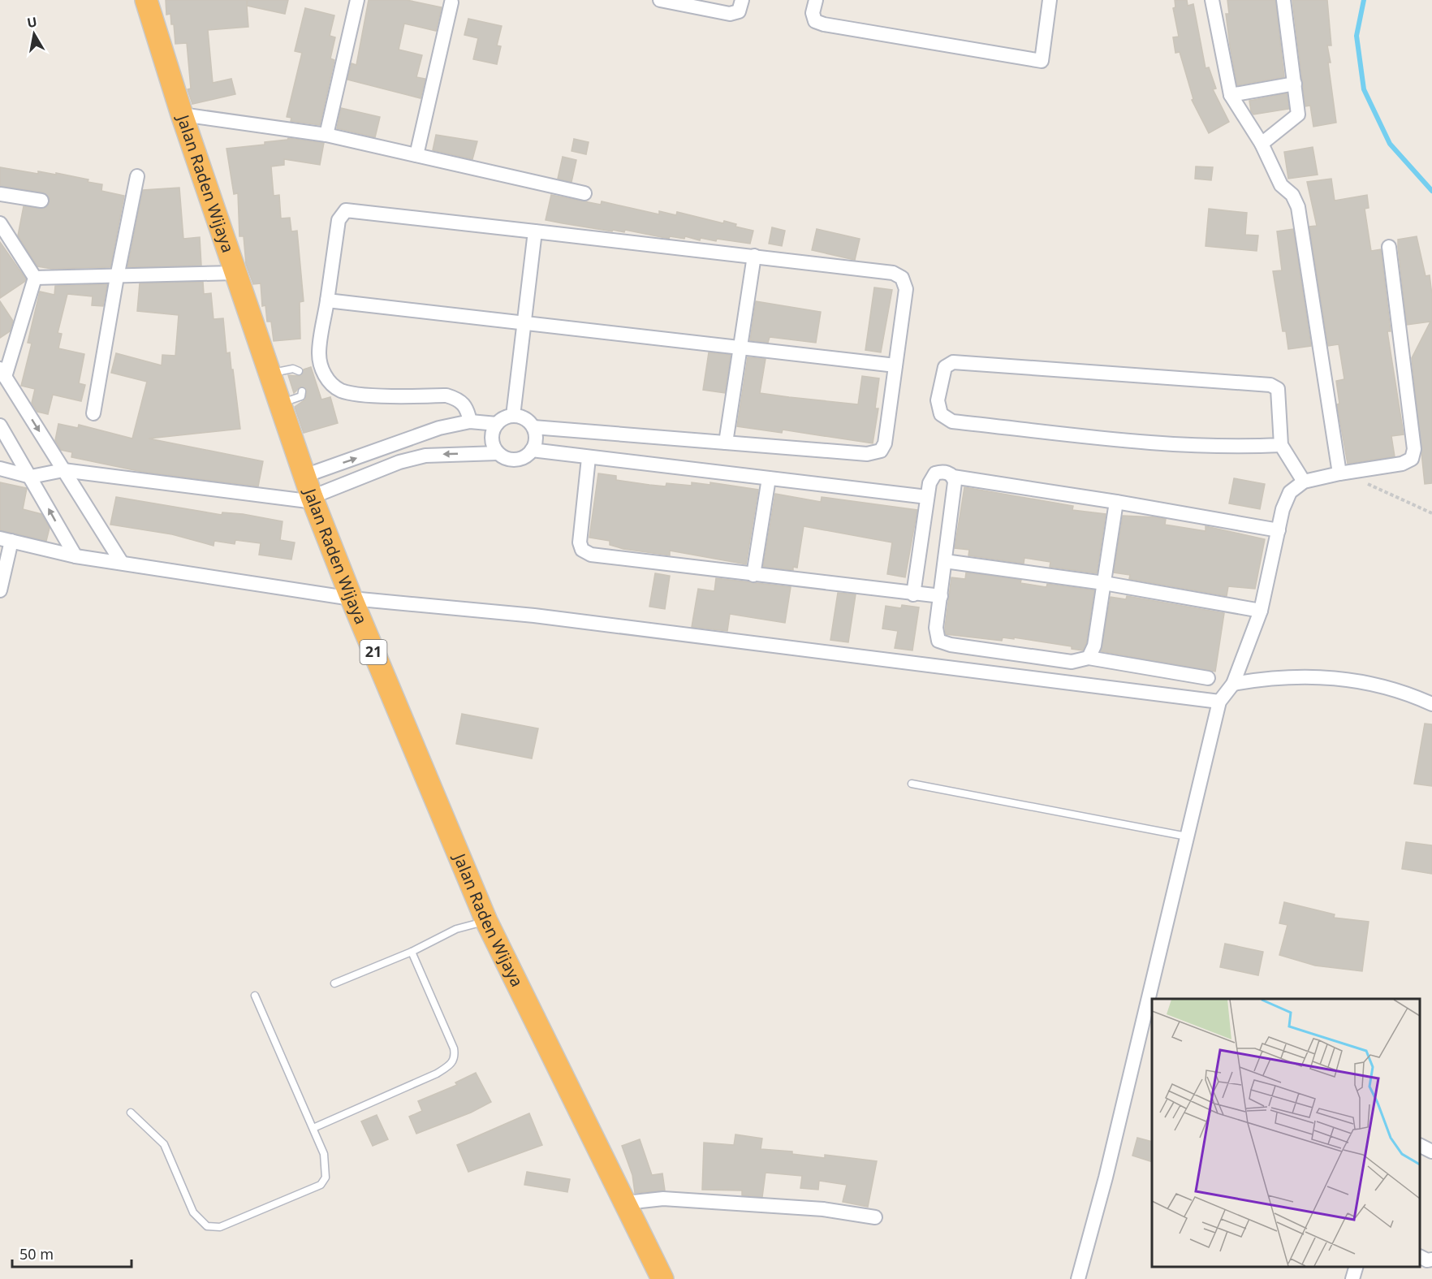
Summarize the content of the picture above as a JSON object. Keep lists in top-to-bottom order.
{
  "streets": {
    "highway": ["Jalan Raden Wijaya", "21"]
  },
  "scale_bar": "50 m",
  "north": "top"
}
